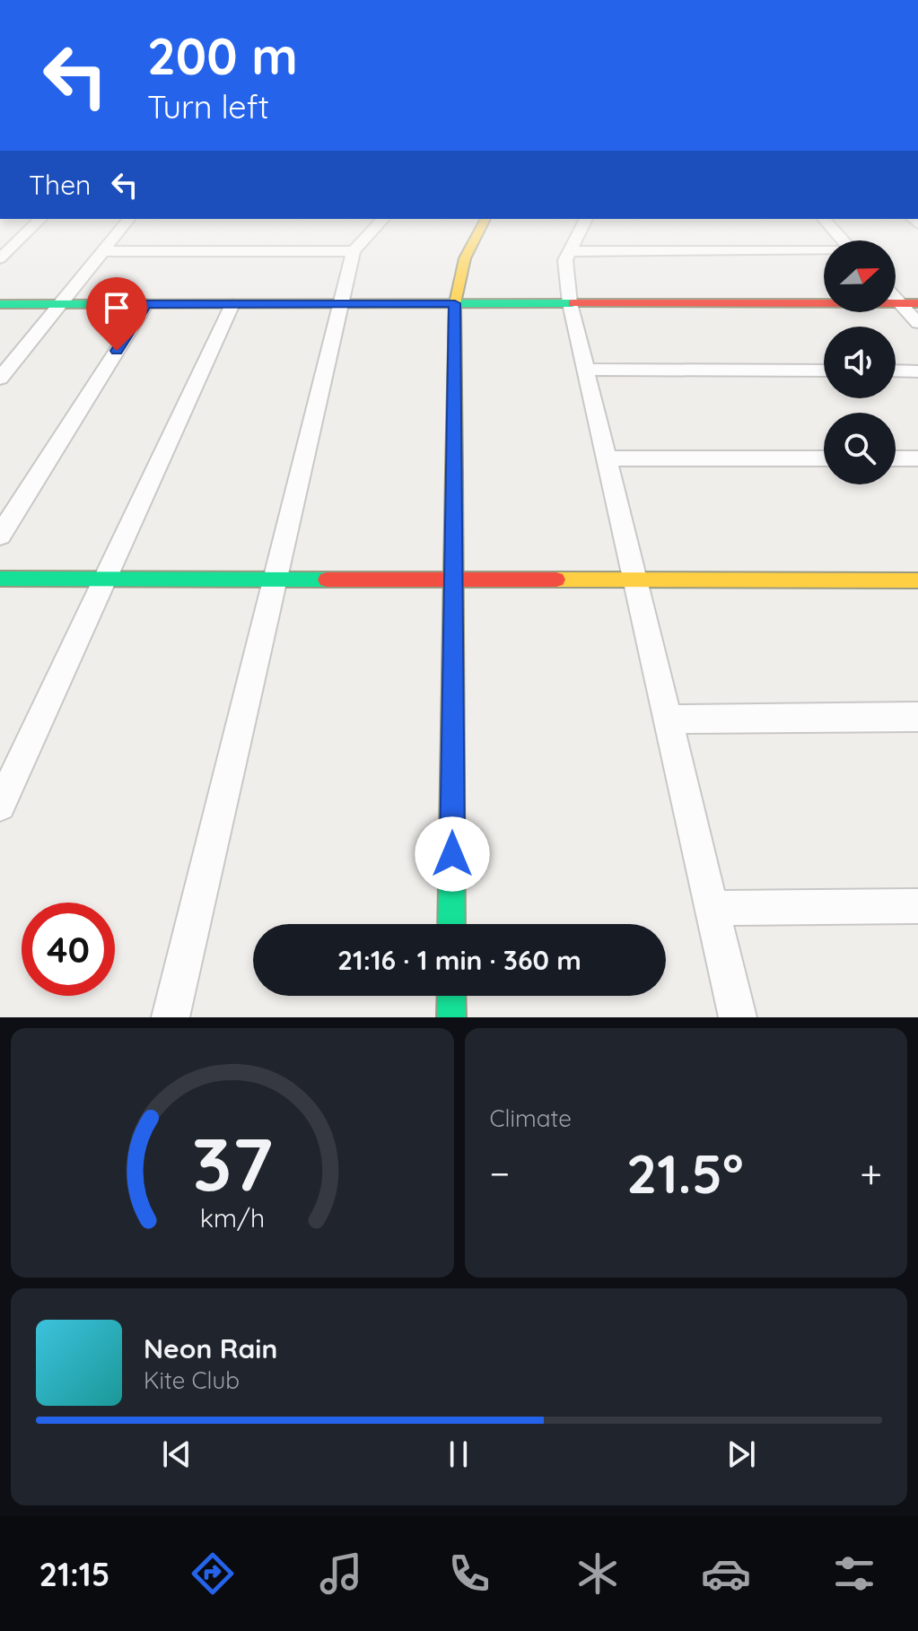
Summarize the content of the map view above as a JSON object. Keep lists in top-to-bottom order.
{
  "north": "right",
  "page": {
    "turn": ["200 m", "Turn left"],
    "then": "Then",
    "limit": "40",
    "trip": "21:16 · 1 min · 360 m",
    "tile": "Climate",
    "heat": ["−", "21.5°", "+"],
    "song": ["Neon Rain", "Kite Club"],
    "tabs": "21:15",
    "gauge": ["37", "km/h"]
  }
}
